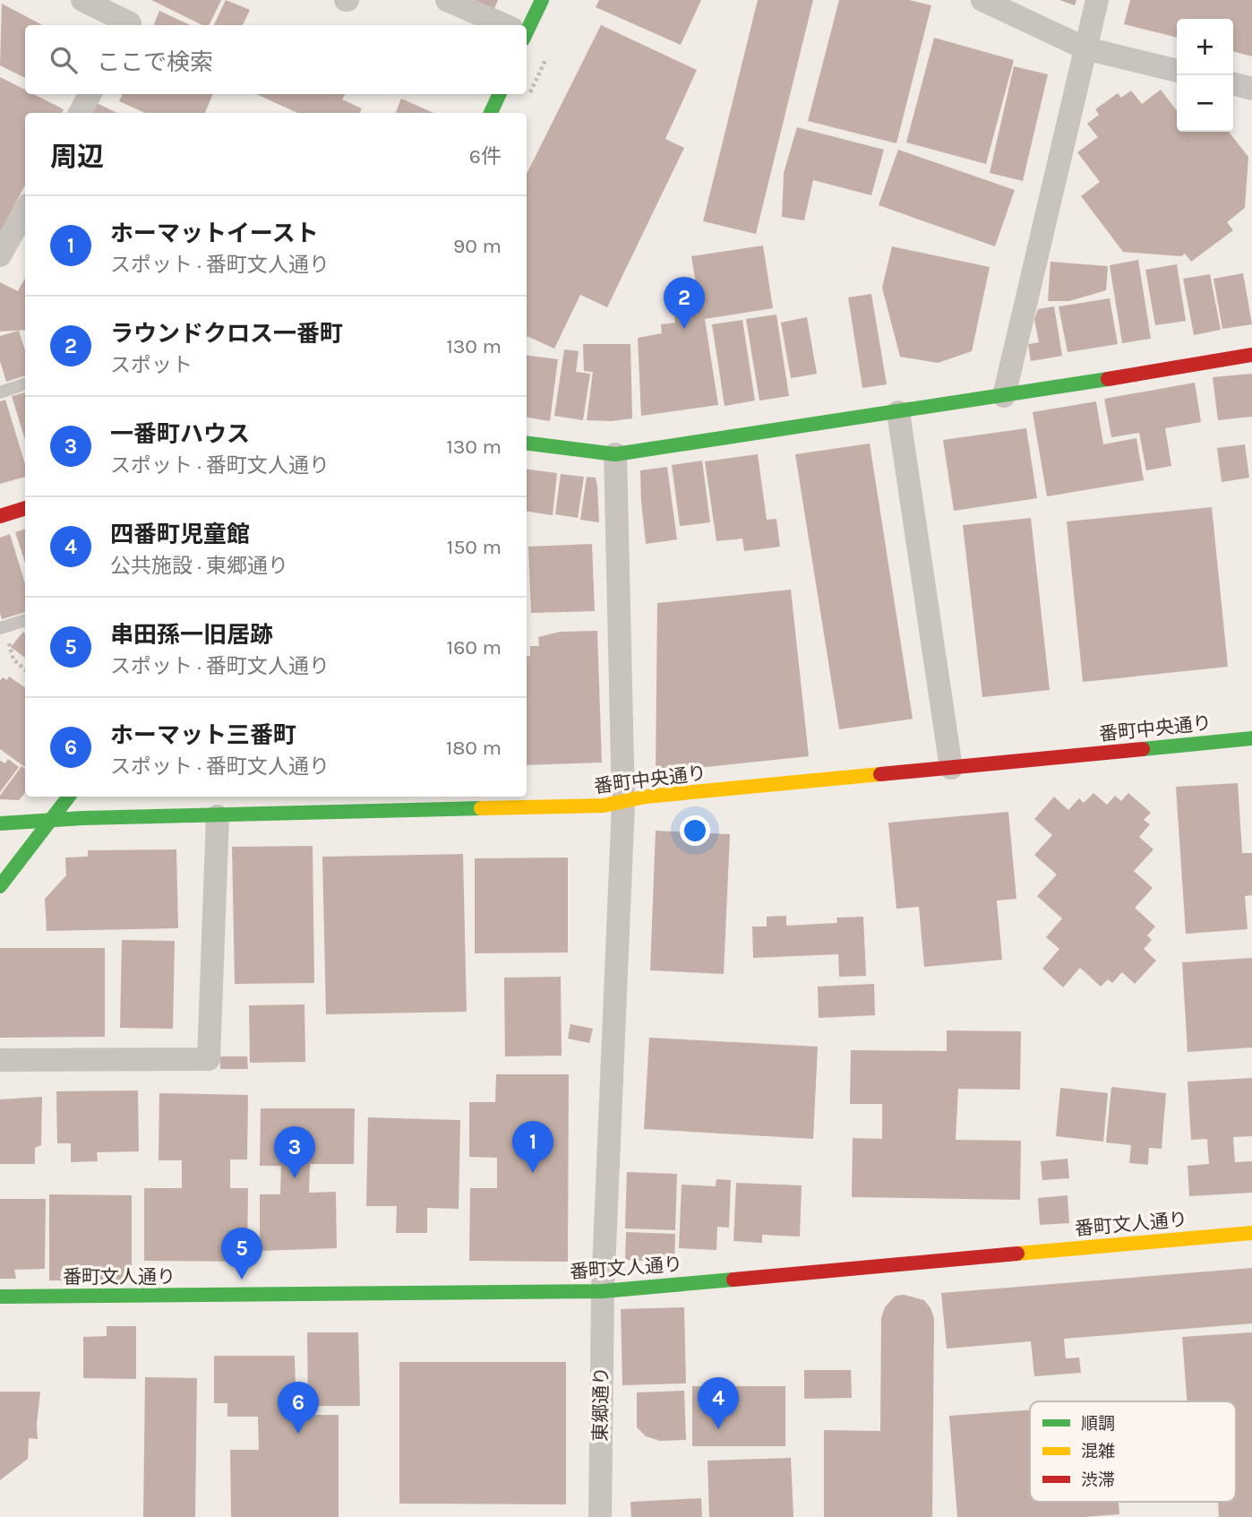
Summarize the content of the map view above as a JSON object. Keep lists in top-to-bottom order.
{
  "streets": {
    "street": ["番町中央通り", "番町文人通り", "東郷通り"]
  },
  "crossings": [
    ["番町中央通り", "東郷通り"],
    ["番町文人通り", "東郷通り"]
  ],
  "legend": ["順調", "混雑", "渋滞"],
  "page": {
    "map_buttons": ["+", "−"],
    "search": "ここで検索",
    "heading": ["周辺", "6件"],
    "list": [
      {
        "mark": "1",
        "name": "ホーマットイースト",
        "note": "スポット · 番町文人通り",
        "value": "90 m"
      },
      {
        "mark": "2",
        "name": "ラウンドクロス一番町",
        "note": "スポット",
        "value": "130 m"
      },
      {
        "mark": "3",
        "name": "一番町ハウス",
        "note": "スポット · 番町文人通り",
        "value": "130 m"
      },
      {
        "mark": "4",
        "name": "四番町児童館",
        "note": "公共施設 · 東郷通り",
        "value": "150 m"
      },
      {
        "mark": "5",
        "name": "串田孫一旧居跡",
        "note": "スポット · 番町文人通り",
        "value": "160 m"
      },
      {
        "mark": "6",
        "name": "ホーマット三番町",
        "note": "スポット · 番町文人通り",
        "value": "180 m"
      }
    ],
    "pins": [
      "2",
      "1",
      "3",
      "5",
      "4",
      "6"
    ]
  }
}
